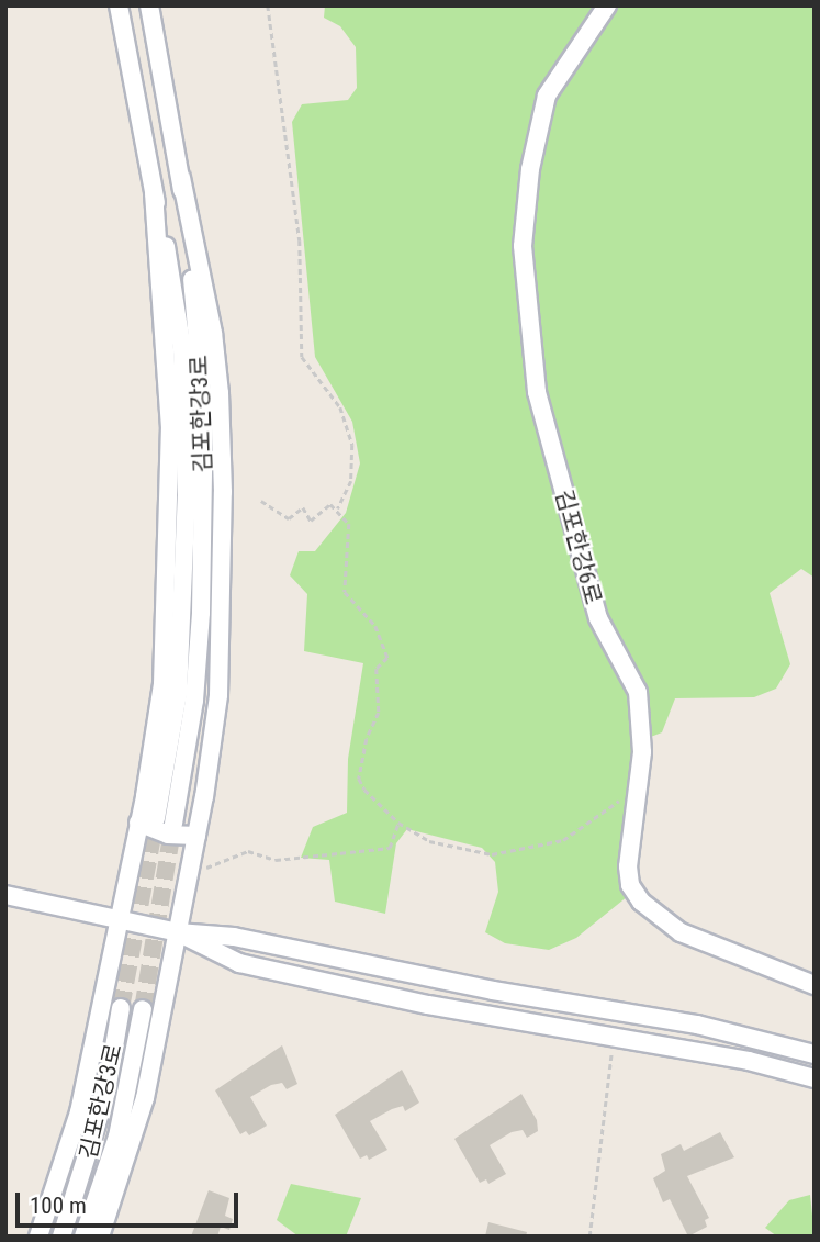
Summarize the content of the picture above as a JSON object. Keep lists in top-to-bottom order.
{
  "streets": {
    "street": ["김포한강3로", "김포한강6로"]
  },
  "scale_bar": "100 m"
}
